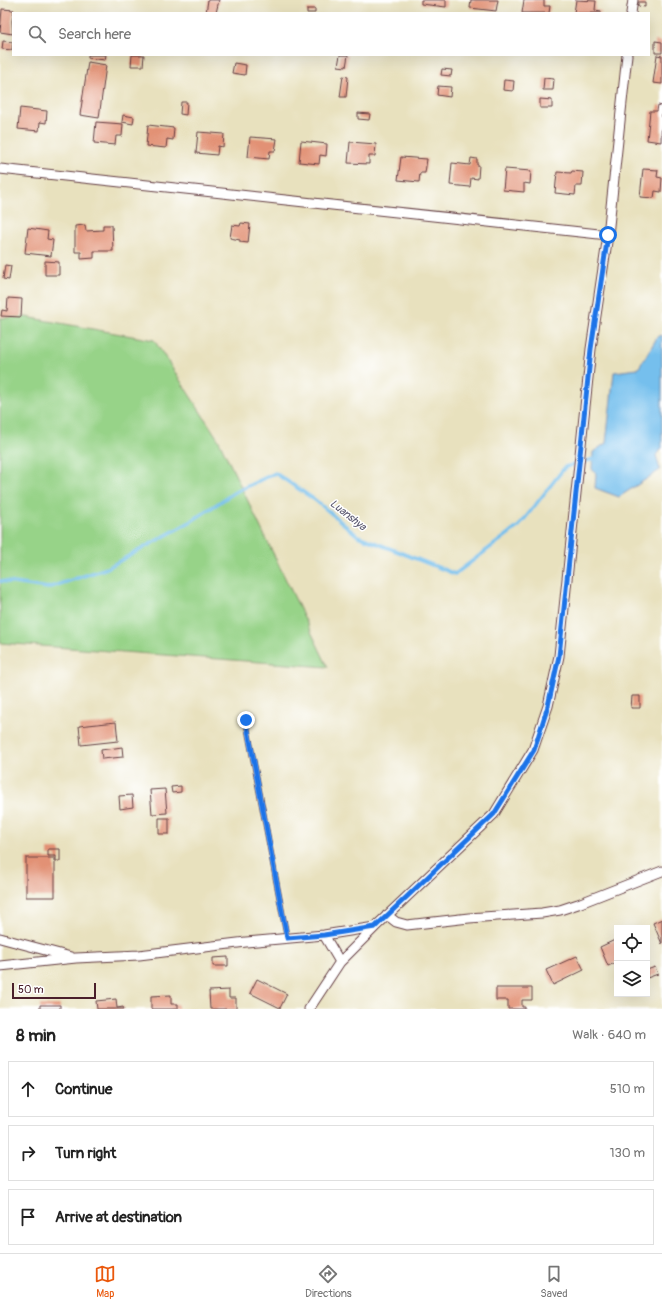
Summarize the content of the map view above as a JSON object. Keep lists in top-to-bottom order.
{
  "water": ["Luanshya"],
  "scale_bar": "50 m",
  "page": {
    "search": "Search here",
    "scale": "50 m",
    "heading": ["8 min", "Walk · 640 m"],
    "list": [
      ["Continue", "510 m"],
      ["Turn right", "130 m"],
      "Arrive at destination"
    ],
    "nav": ["Map", "Directions", "Saved"]
  }
}
